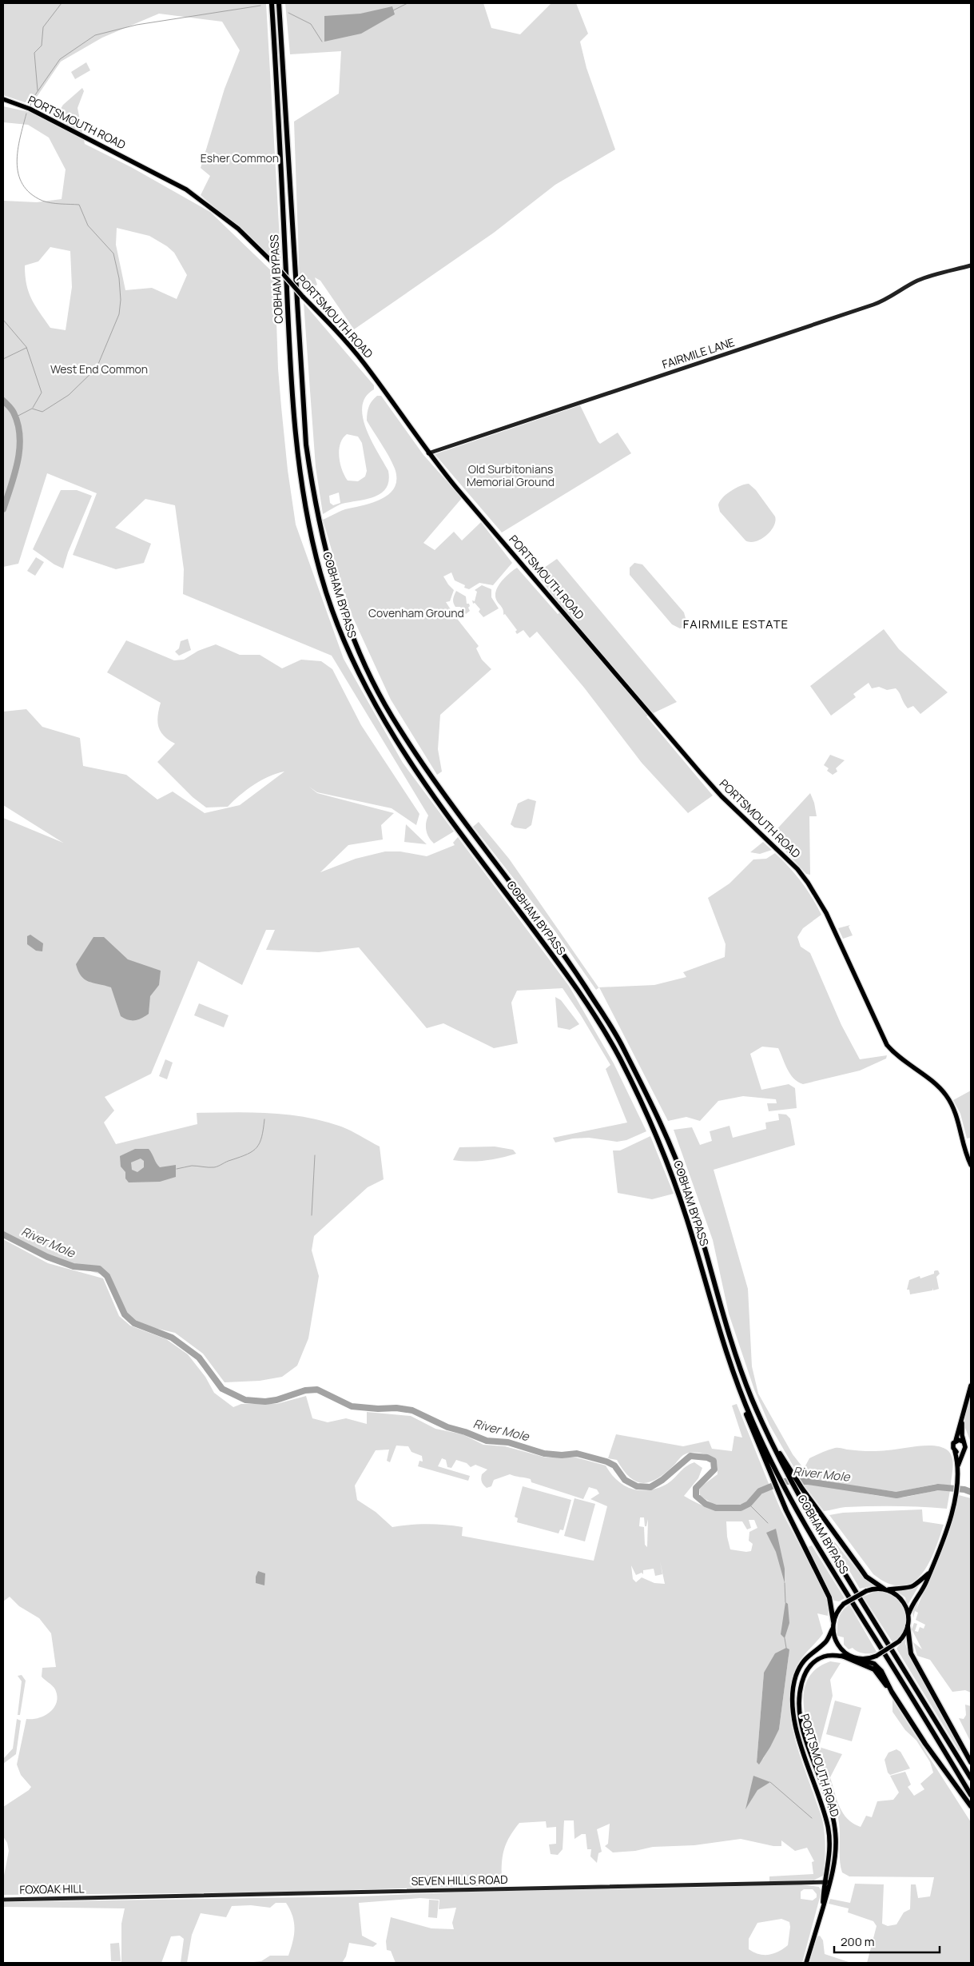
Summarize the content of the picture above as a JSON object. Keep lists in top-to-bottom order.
{
  "streets": {
    "highway": ["COBHAM BYPASS"],
    "main road": [
      "PORTSMOUTH ROAD",
      "FAIRMILE LANE",
      "SEVEN HILLS ROAD",
      "FOXOAK HILL"
    ]
  },
  "crossings": [
    ["PORTSMOUTH ROAD", "FAIRMILE LANE"],
    ["PORTSMOUTH ROAD", "SEVEN HILLS ROAD"],
    ["SEVEN HILLS ROAD", "FOXOAK HILL"]
  ],
  "districts": ["FAIRMILE ESTATE"],
  "water": ["River Mole"],
  "parks": [
    "Esher Common",
    "West End Common",
    "Old Surbitonians Memorial Ground",
    "Covenham Ground"
  ],
  "scale_bar": "200 m"
}
